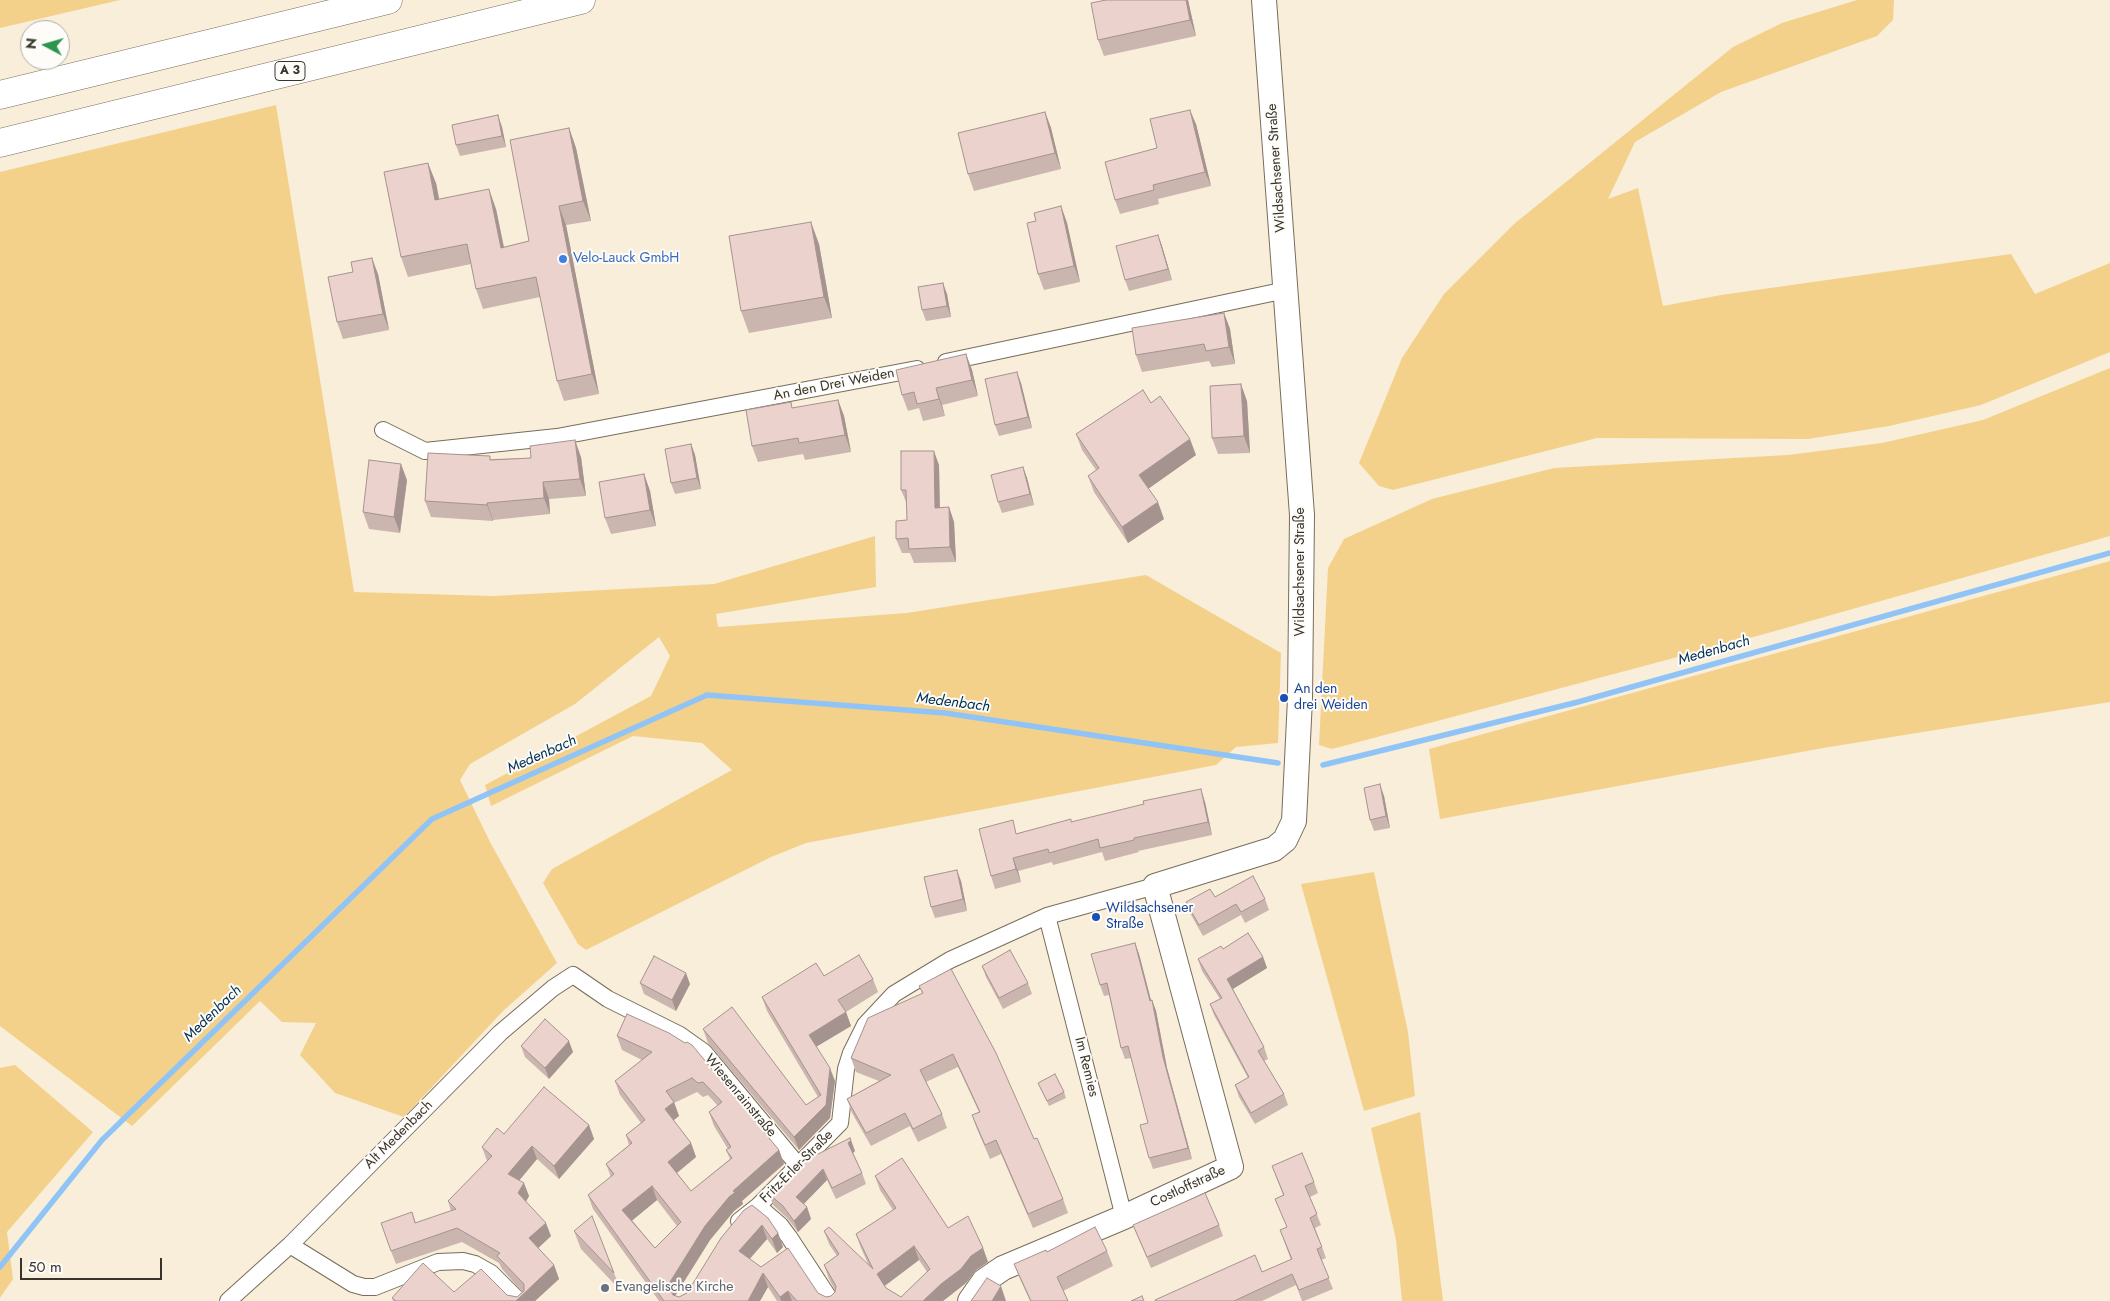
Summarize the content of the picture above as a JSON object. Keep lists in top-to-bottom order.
{
  "streets": {
    "highway": ["A 3"],
    "main road": ["Wildsachsener Straße", "Costloffstraße"],
    "street": [
      "An den Drei Weiden",
      "Im Remies",
      "Wiesenrainstraße",
      "Alt Medenbach",
      "Fritz-Erler-Straße"
    ]
  },
  "crossings": [
    ["Wildsachsener Straße", "An den Drei Weiden"],
    ["Wildsachsener Straße", "Im Remies"],
    ["Wildsachsener Straße", "Fritz-Erler-Straße"],
    ["Wildsachsener Straße", "Costloffstraße"],
    ["Im Remies", "Costloffstraße"],
    ["Wiesenrainstraße", "Alt Medenbach"],
    ["Wiesenrainstraße", "Fritz-Erler-Straße"]
  ],
  "water": ["Medenbach"],
  "places": [
    "Velo-Lauck GmbH",
    "An den drei Weiden",
    "Wildsachsener Straße",
    "Evangelische Kirche"
  ],
  "scale_bar": "50 m",
  "north": "left"
}
